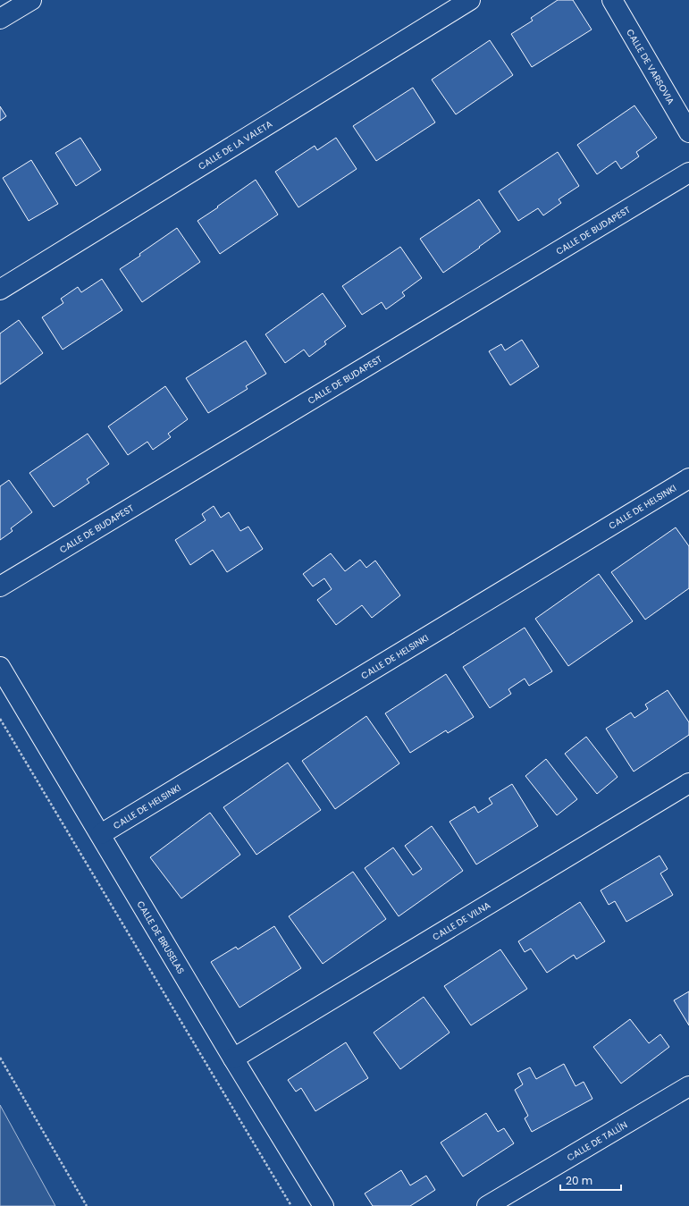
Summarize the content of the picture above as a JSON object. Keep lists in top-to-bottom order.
{
  "streets": {
    "street": [
      "CALLE DE VARSOVIA",
      "CALLE DE LA VALETA",
      "CALLE DE BUDAPEST",
      "CALLE DE HELSINKI",
      "CALLE DE VILNA",
      "CALLE DE BRUSELAS",
      "CALLE DE TALLÍN"
    ]
  },
  "crossings": [
    ["CALLE DE HELSINKI", "CALLE DE BRUSELAS"],
    ["CALLE DE VILNA", "CALLE DE BRUSELAS"]
  ],
  "scale_bar": "20 m"
}
